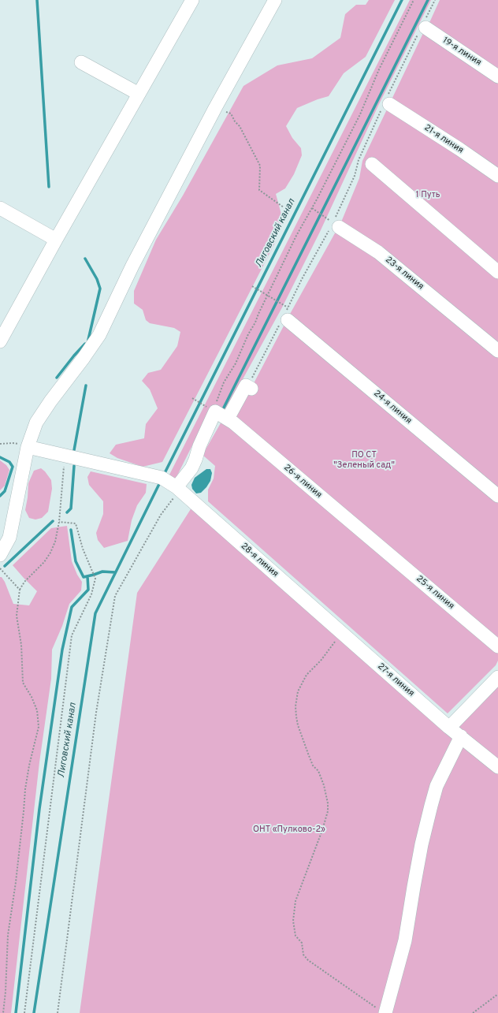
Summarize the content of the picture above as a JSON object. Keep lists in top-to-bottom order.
{
  "streets": {
    "street": [
      "19-я линия",
      "21-я линия",
      "23-я линия",
      "24-я линия",
      "26-я линия",
      "28-я линия",
      "25-я линия",
      "27-я линия"
    ]
  },
  "crossings": [
    ["26-я линия", "25-я линия"],
    ["28-я линия", "27-я линия"]
  ],
  "water": ["Лиговский канал"],
  "parks": ["1 Путь", "ПО СТ \"Зеленый сад\"", "ОНТ «Пулково-2»"]
}
